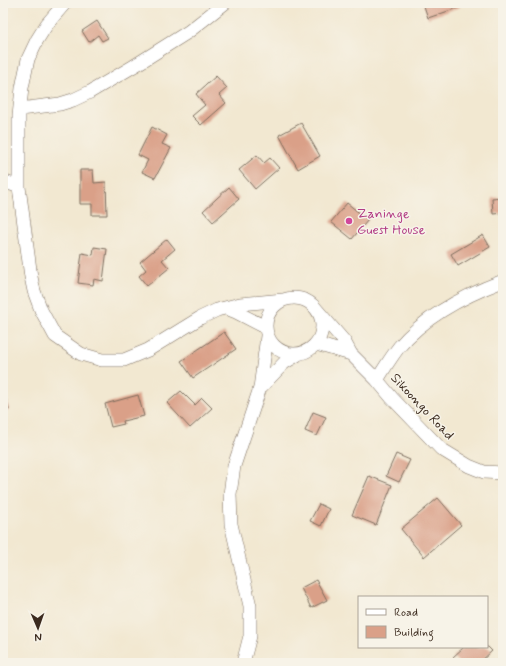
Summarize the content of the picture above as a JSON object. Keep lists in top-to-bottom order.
{
  "streets": {
    "street": ["Sikoongo Road"]
  },
  "places": ["Zaninge Guest House"],
  "legend": ["Road", "Building"],
  "north": "bottom"
}
